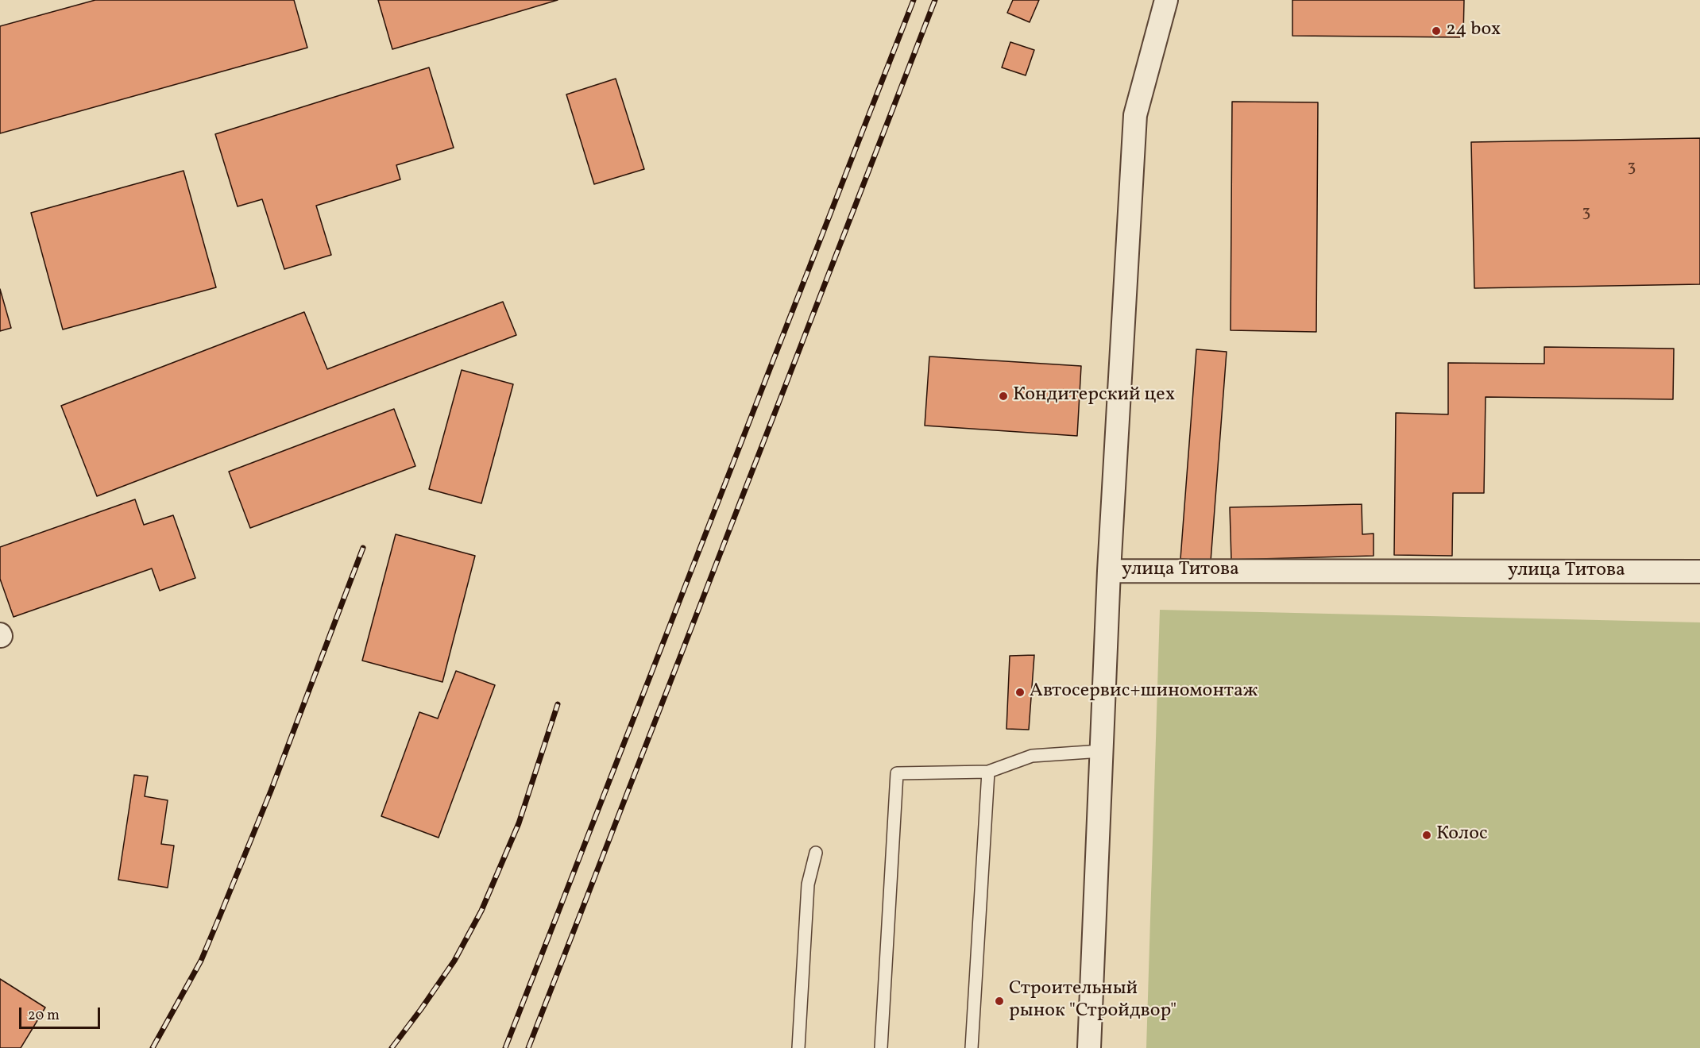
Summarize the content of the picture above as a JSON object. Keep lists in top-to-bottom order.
{
  "streets": {
    "street": ["улица Титова"]
  },
  "places": [
    "24 box",
    "Кондитерский цех",
    "Автосервис+шиномонтаж",
    "Колос",
    "Строительный рынок \"Стройдвор\""
  ],
  "house_numbers": ["3", "3"],
  "scale_bar": "20 m"
}
